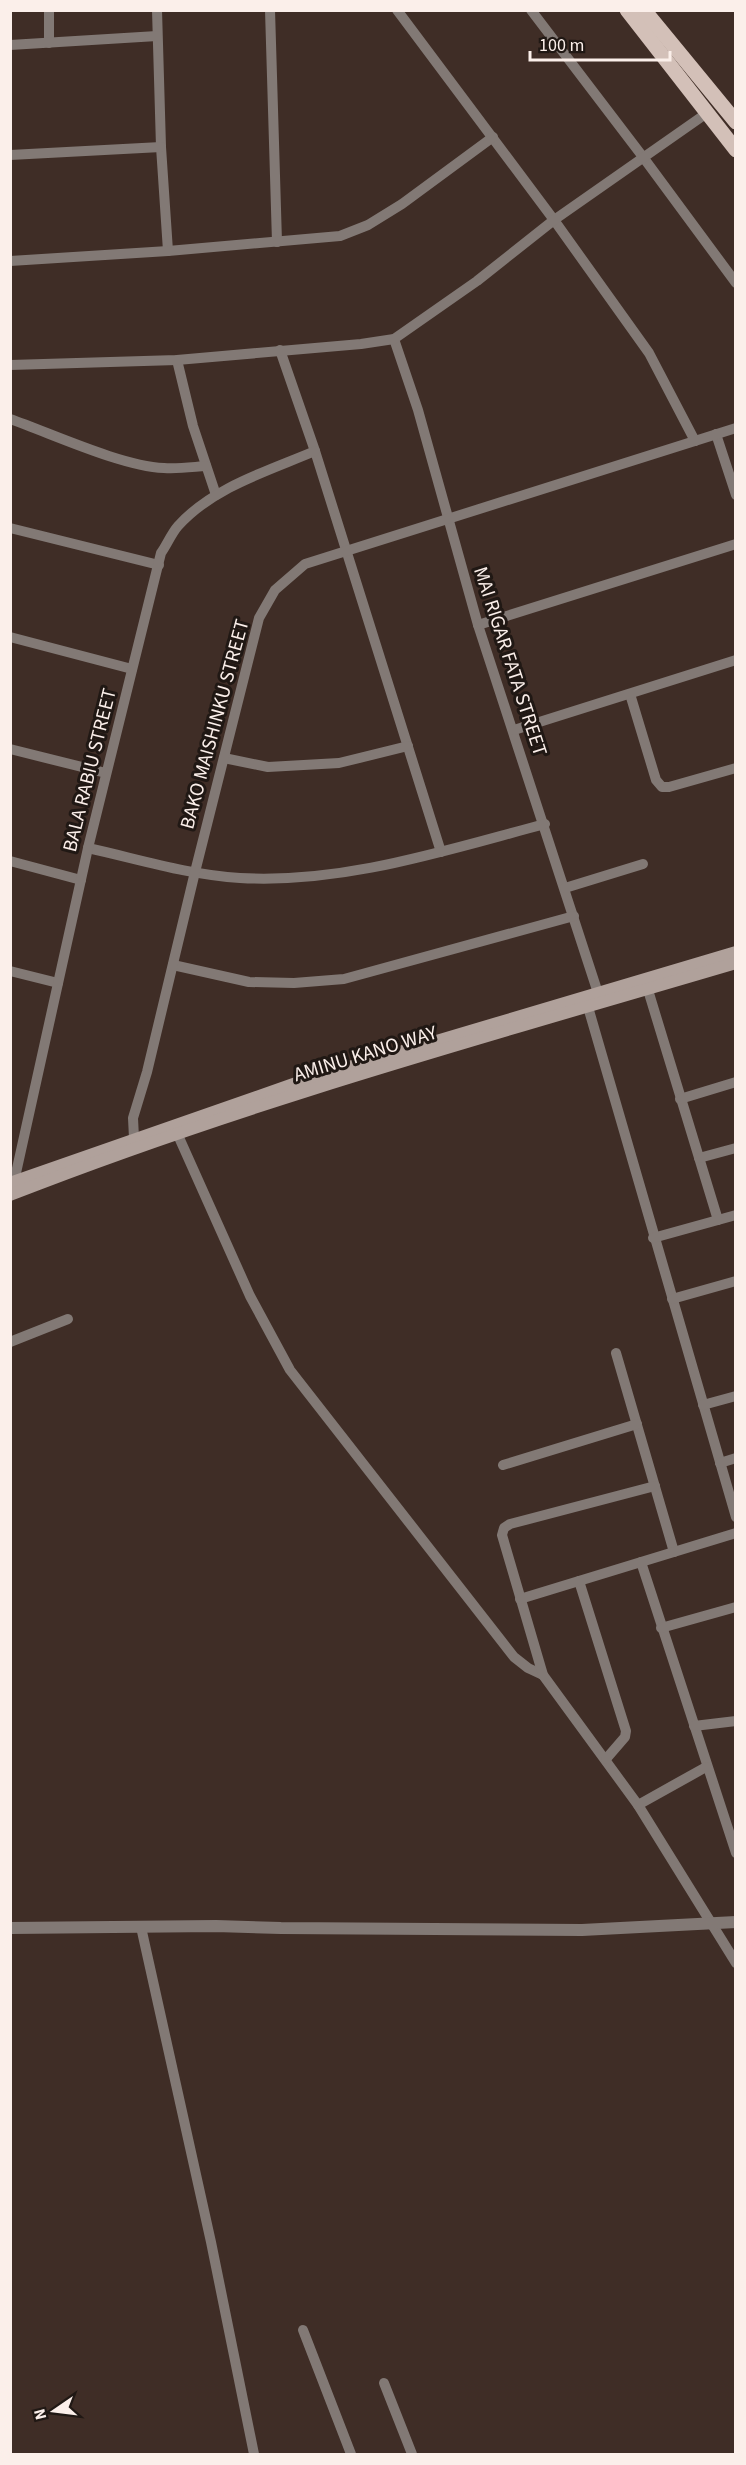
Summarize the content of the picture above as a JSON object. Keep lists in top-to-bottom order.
{
  "streets": {
    "main road": ["AMINU KANO WAY"],
    "street": ["MAI RIGAR FATA STREET", "BAKO MAISHINKU STREET", "BALA RABIU STREET"]
  },
  "crossings": [
    ["MAI RIGAR FATA STREET", "BAKO MAISHINKU STREET"],
    ["MAI RIGAR FATA STREET", "AMINU KANO WAY"],
    ["BAKO MAISHINKU STREET", "AMINU KANO WAY"],
    ["BALA RABIU STREET", "AMINU KANO WAY"]
  ],
  "scale_bar": "100 m",
  "north": "left"
}
